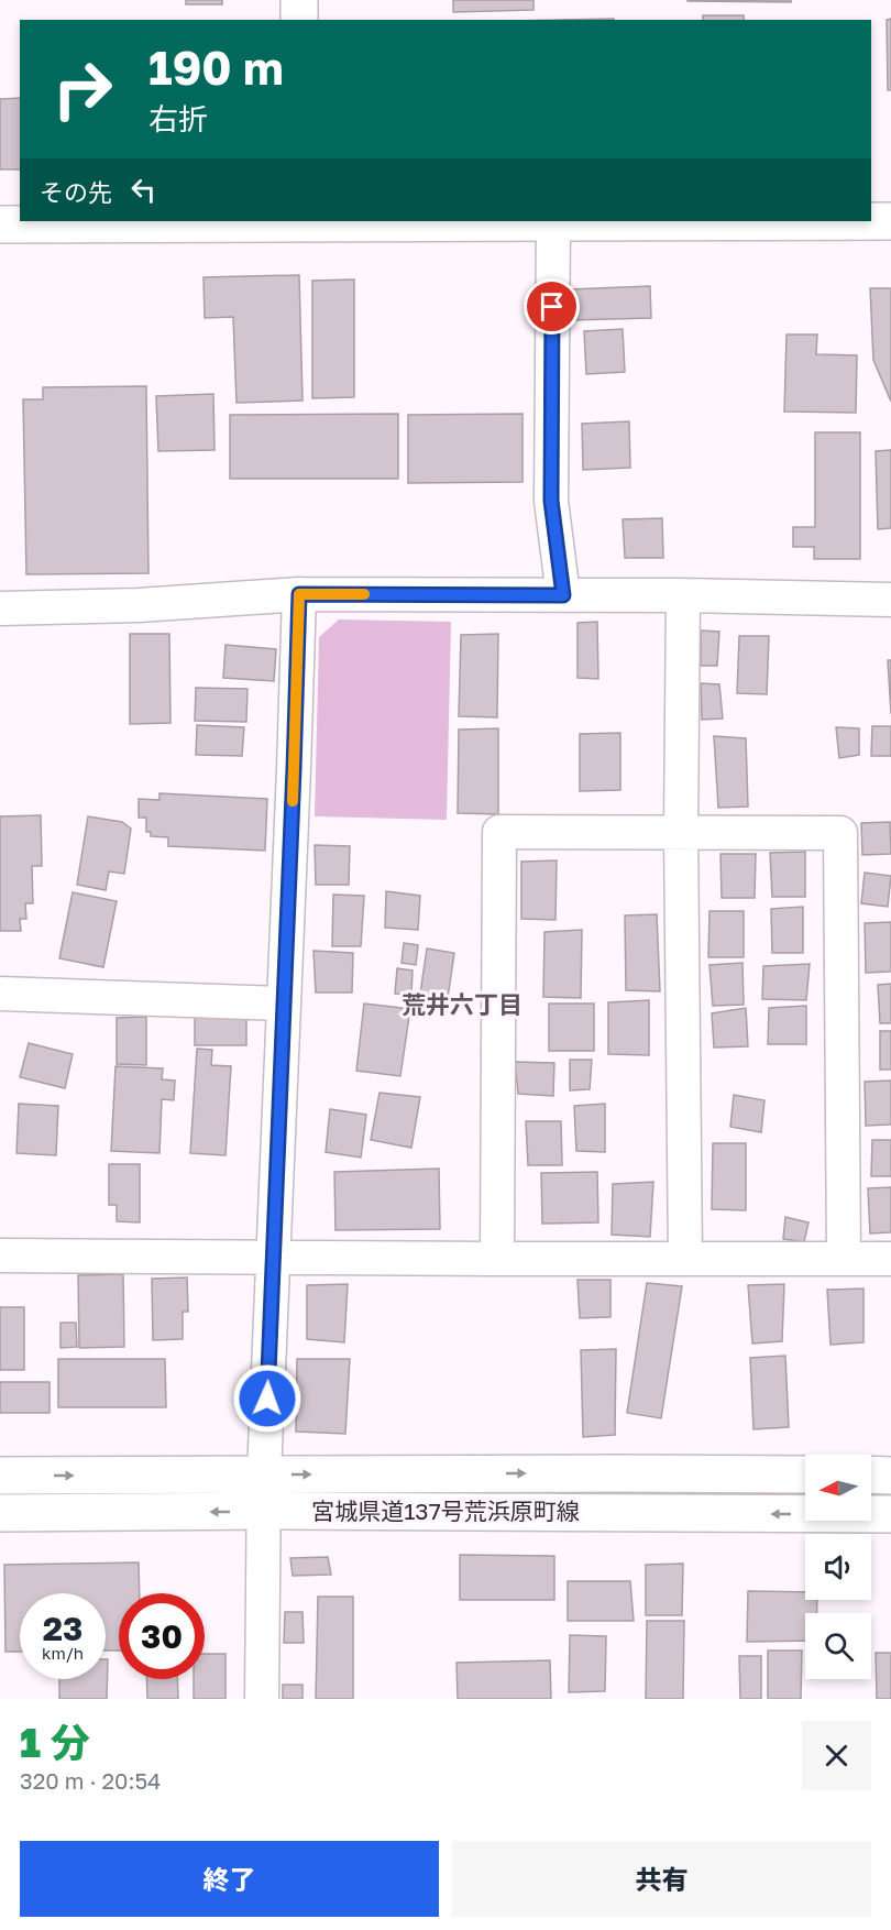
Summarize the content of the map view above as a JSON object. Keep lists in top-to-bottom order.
{
  "streets": {
    "main road": ["宮城県道137号荒浜原町線"]
  },
  "districts": ["荒井六丁目"],
  "north": "left",
  "page": {
    "turn": ["190 m", "右折"],
    "then": "その先",
    "speed": "23 km/h",
    "limit": "30",
    "heading": ["1 分", "320 m · 20:54"],
    "buttons": ["終了", "共有"]
  }
}
